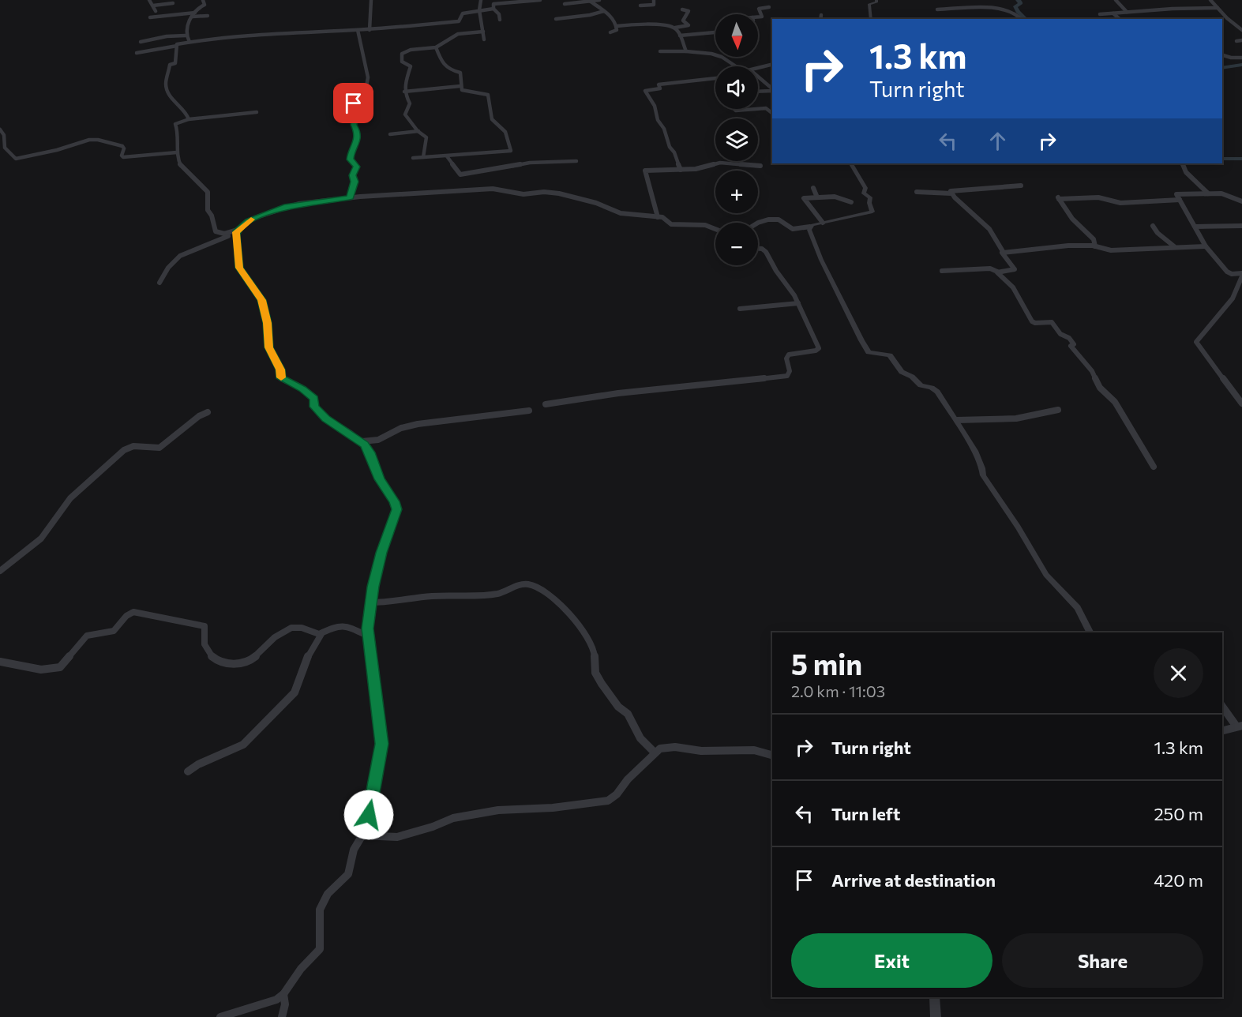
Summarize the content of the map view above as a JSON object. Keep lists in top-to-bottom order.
{
  "north": "bottom",
  "page": {
    "map_buttons": ["+", "−"],
    "turn": ["1.3 km", "Turn right"],
    "heading": ["5 min", "2.0 km · 11:03"],
    "list": [
      {
        "name": "Turn right",
        "value": "1.3 km"
      },
      {
        "name": "Turn left",
        "value": "250 m"
      },
      {
        "name": "Arrive at destination",
        "value": "420 m"
      }
    ],
    "buttons": ["Exit", "Share"]
  }
}
